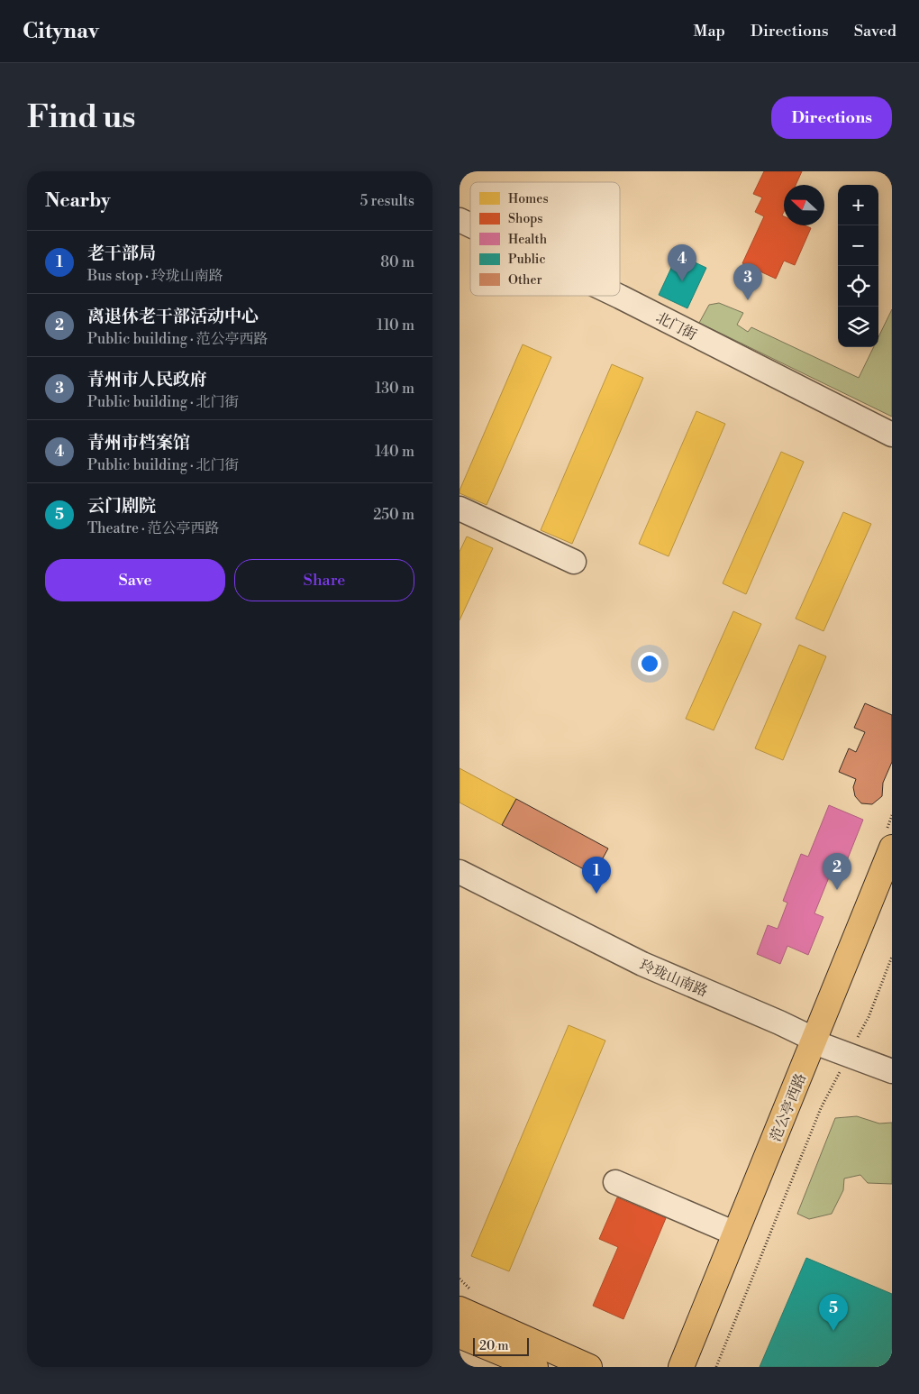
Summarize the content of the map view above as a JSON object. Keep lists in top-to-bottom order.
{
  "streets": {
    "main road": ["范公亭西路"],
    "street": ["北门街", "玲珑山南路"]
  },
  "crossings": [
    ["玲珑山南路", "范公亭西路"]
  ],
  "legend": [
    "Homes",
    "Shops",
    "Health",
    "Public",
    "Other"
  ],
  "scale_bar": "20 m",
  "north": "left",
  "page": {
    "header": "Citynav",
    "nav": ["Map", "Directions", "Saved"],
    "buttons": [
      "Directions",
      ["Save", "Share"]
    ],
    "title": "Find us",
    "heading": ["Nearby", "5 results"],
    "map_buttons": ["+", "−"],
    "list": [
      {
        "mark": "1",
        "name": "老干部局",
        "note": "Bus stop · 玲珑山南路",
        "value": "80 m"
      },
      {
        "mark": "2",
        "name": "离退休老干部活动中心",
        "note": "Public building · 范公亭西路",
        "value": "110 m"
      },
      {
        "mark": "3",
        "name": "青州市人民政府",
        "note": "Public building · 北门街",
        "value": "130 m"
      },
      {
        "mark": "4",
        "name": "青州市档案馆",
        "note": "Public building · 北门街",
        "value": "140 m"
      },
      {
        "mark": "5",
        "name": "云门剧院",
        "note": "Theatre · 范公亭西路",
        "value": "250 m"
      }
    ],
    "pins": [
      "4",
      "3",
      "2",
      "1",
      "5"
    ],
    "scale": "20 m"
  }
}
